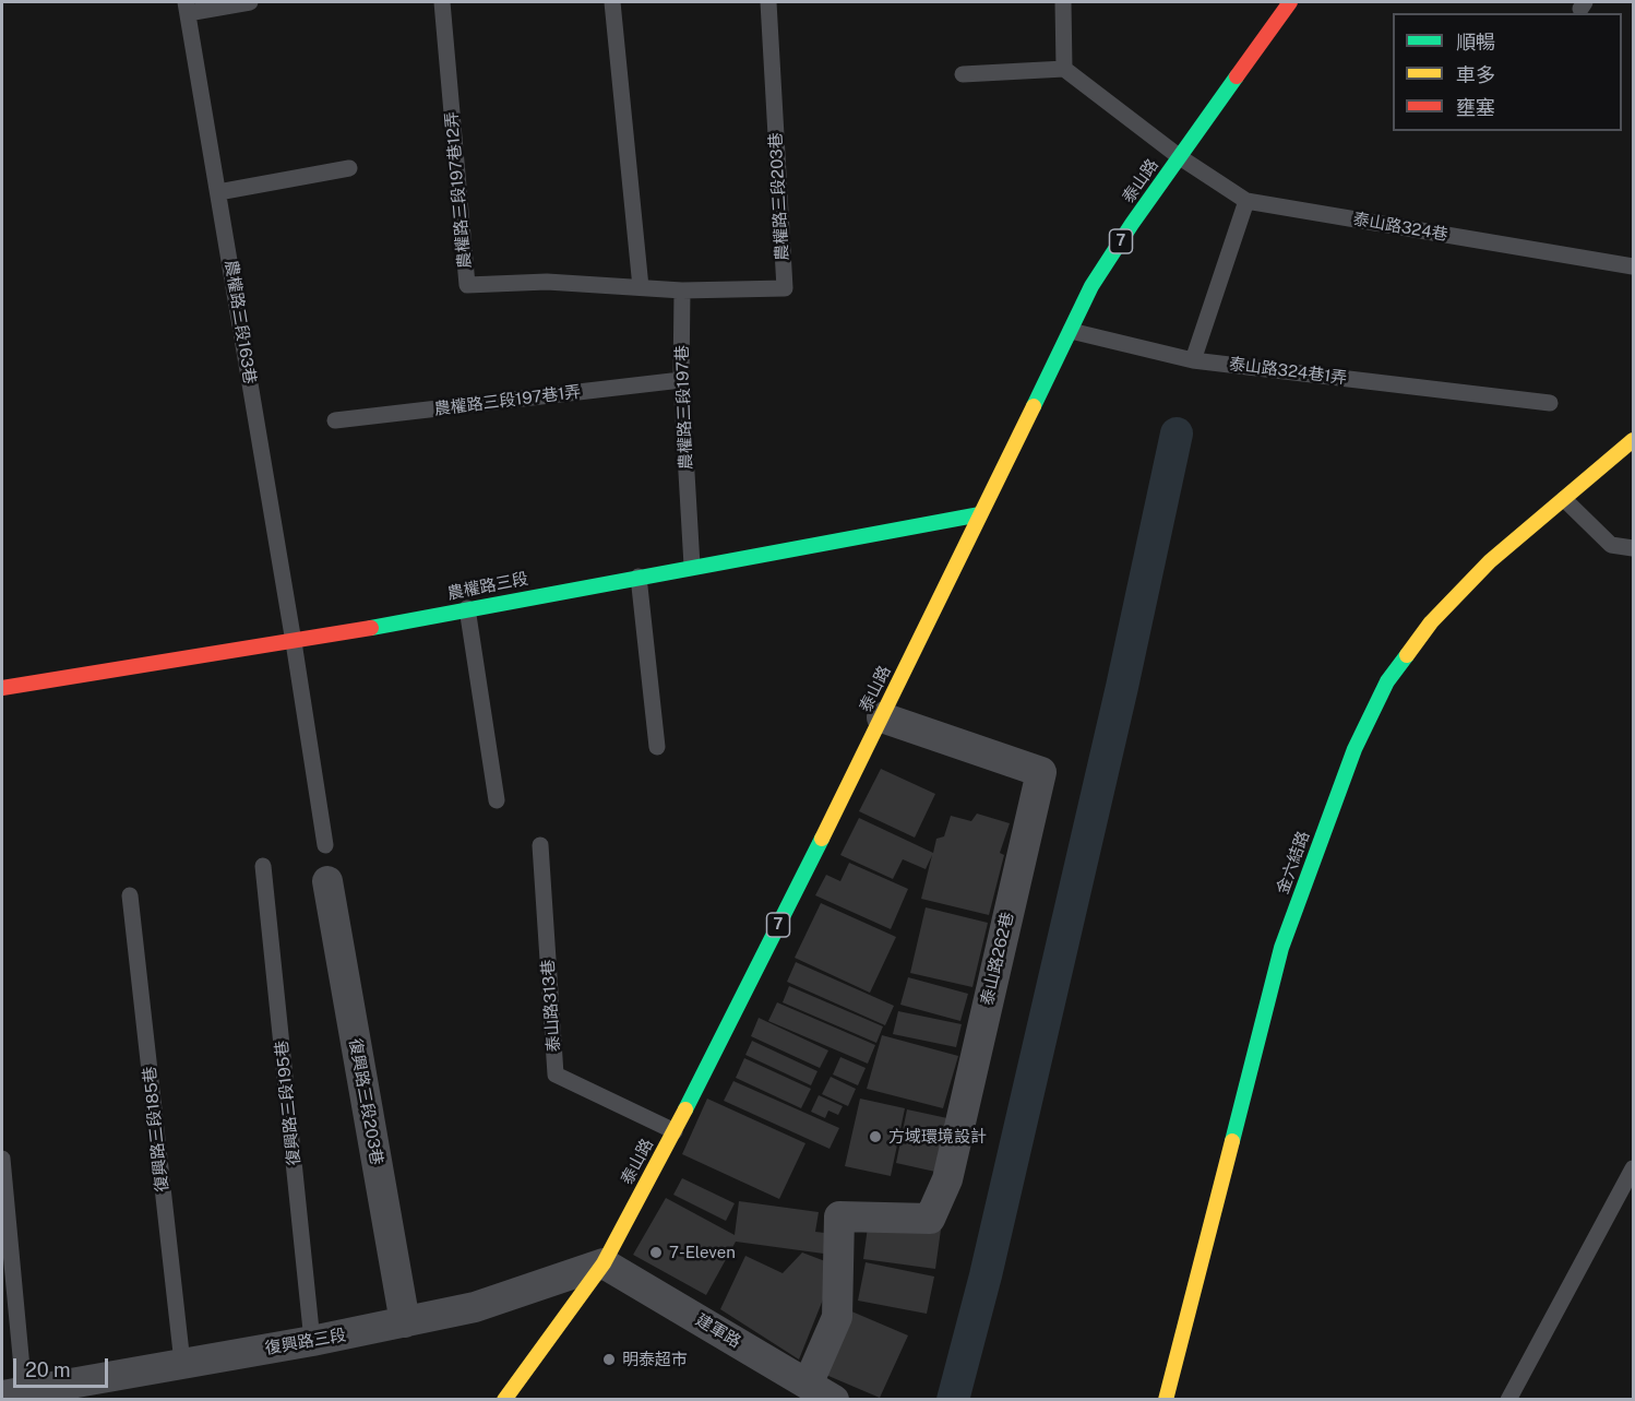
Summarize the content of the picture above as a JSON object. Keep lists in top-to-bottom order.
{
  "streets": {
    "street": [
      "泰山路",
      "7",
      "農權路三段",
      "金六結路",
      "泰山路262巷",
      "復興路三段203巷",
      "建軍路",
      "復興路三段"
    ],
    "lane": [
      "農權路三段197巷12弄",
      "農權路三段203巷",
      "泰山路324巷",
      "農權路三段163巷",
      "泰山路324巷1弄",
      "農權路三段197巷1弄",
      "農權路三段197巷",
      "泰山路313巷",
      "復興路三段195巷",
      "復興路三段185巷"
    ]
  },
  "crossings": [
    ["泰山路", "泰山路324巷"],
    ["泰山路", "泰山路324巷1弄"],
    ["泰山路", "農權路三段"],
    ["泰山路", "泰山路262巷"],
    ["泰山路", "泰山路313巷"],
    ["泰山路", "建軍路"],
    ["泰山路", "復興路三段"],
    ["農權路三段203巷", "農權路三段197巷"],
    ["農權路三段163巷", "農權路三段"],
    ["農權路三段197巷1弄", "農權路三段197巷"],
    ["農權路三段197巷", "農權路三段"],
    ["泰山路262巷", "建軍路"],
    ["復興路三段203巷", "復興路三段"],
    ["復興路三段195巷", "復興路三段"],
    ["復興路三段185巷", "復興路三段"],
    ["建軍路", "復興路三段"]
  ],
  "places": ["方域環境設計", "7-Eleven", "明泰超市"],
  "legend": ["順暢", "車多", "壅塞"],
  "scale_bar": "20 m"
}
